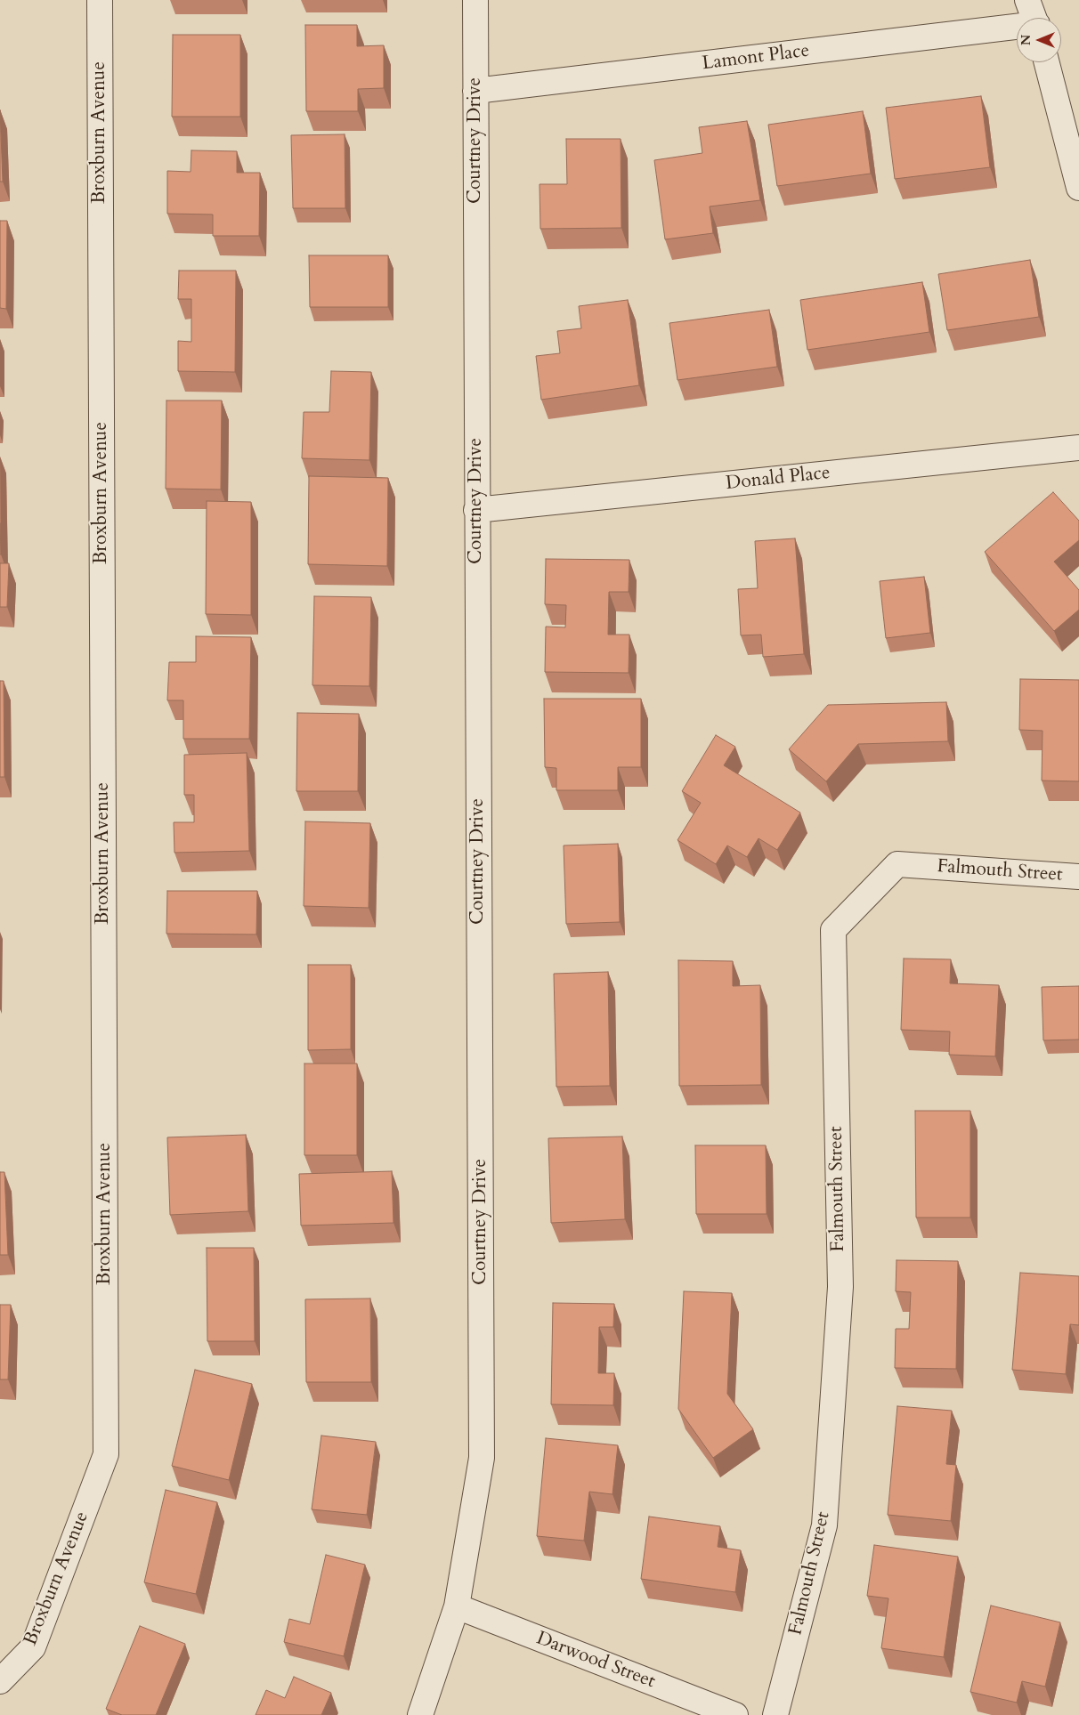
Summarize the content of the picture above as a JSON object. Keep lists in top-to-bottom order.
{
  "streets": {
    "street": [
      "Lamont Place",
      "Broxburn Avenue",
      "Courtney Drive",
      "Donald Place",
      "Falmouth Street",
      "Darwood Street"
    ]
  },
  "crossings": [
    ["Lamont Place", "Courtney Drive"],
    ["Courtney Drive", "Donald Place"],
    ["Courtney Drive", "Darwood Street"]
  ],
  "north": "left"
}
